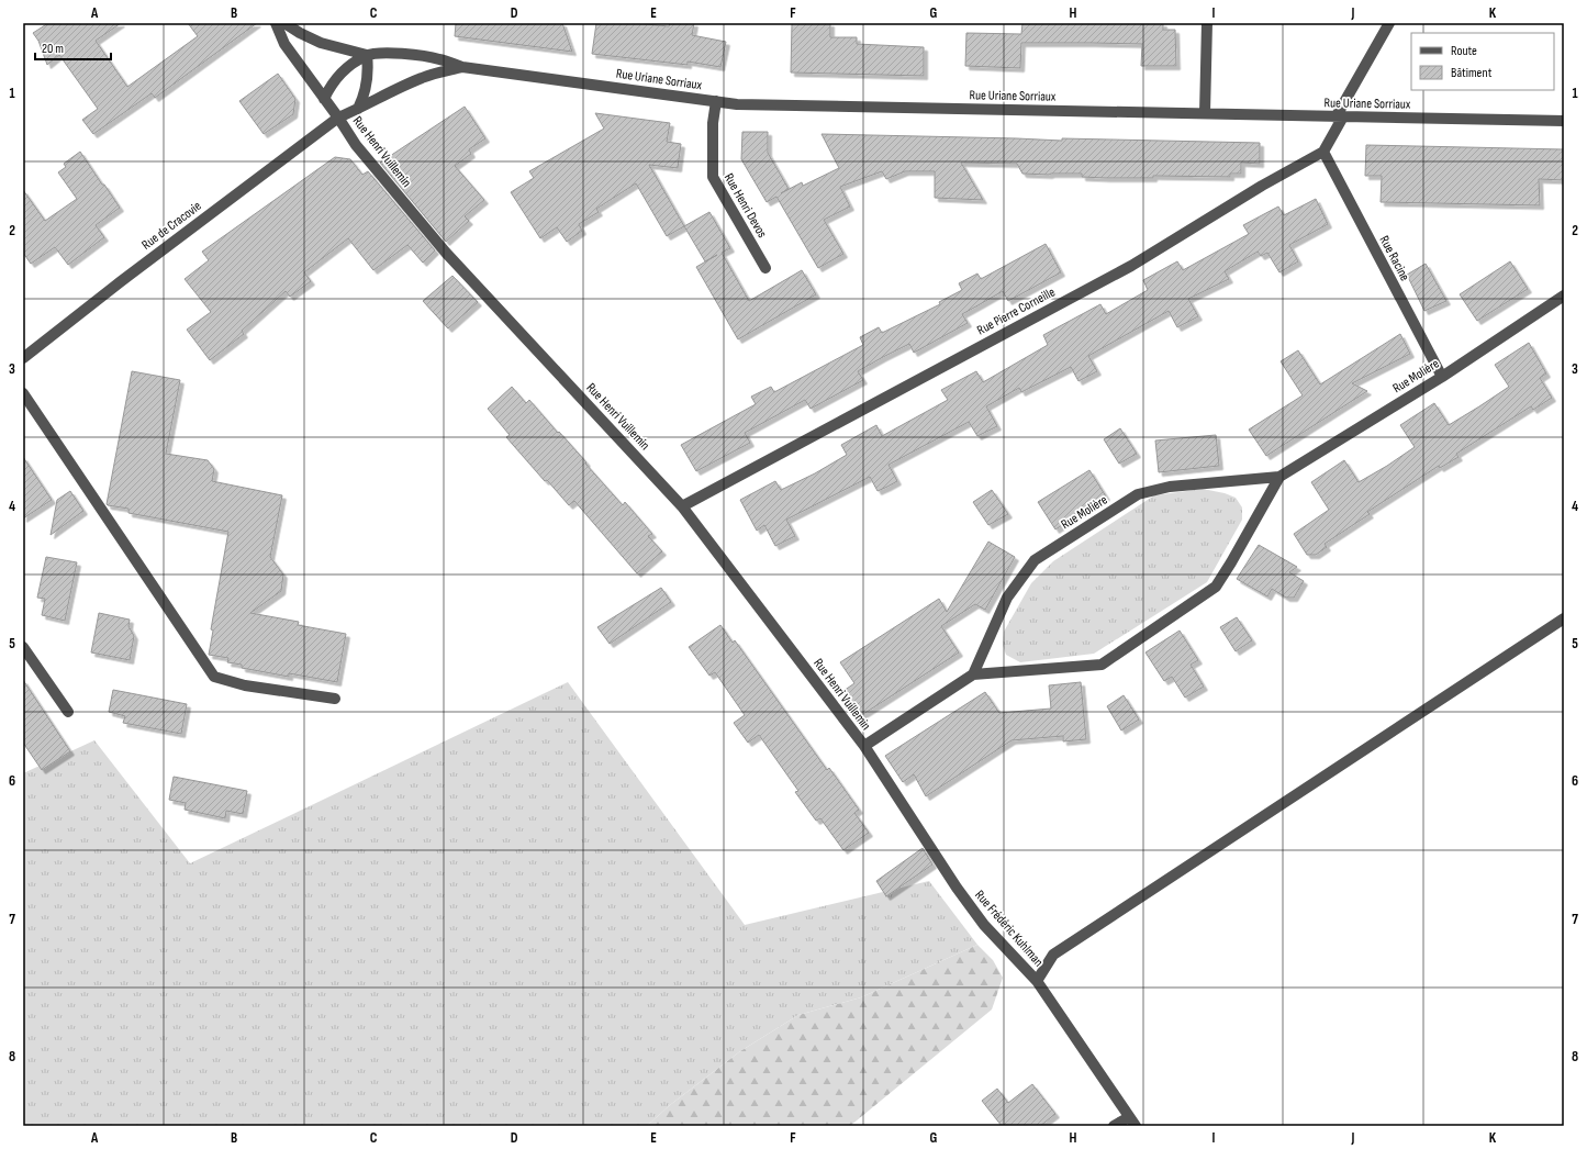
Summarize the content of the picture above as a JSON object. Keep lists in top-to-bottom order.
{
  "streets": {
    "street": [
      "Rue Uriane Sorriaux",
      "Rue Henri Vuillemin",
      "Rue Henri Devos",
      "Rue de Cracovie",
      "Rue Racine",
      "Rue Pierre Corneille",
      "Rue Molière",
      "Rue Frédéric Kuhlman"
    ]
  },
  "crossings": [
    ["Rue Uriane Sorriaux", "Rue Henri Vuillemin"],
    ["Rue Uriane Sorriaux", "Rue Henri Devos"],
    ["Rue Uriane Sorriaux", "Rue de Cracovie"],
    ["Rue Henri Vuillemin", "Rue de Cracovie"],
    ["Rue Henri Vuillemin", "Rue Pierre Corneille"],
    ["Rue Henri Vuillemin", "Rue Molière"],
    ["Rue Henri Vuillemin", "Rue Frédéric Kuhlman"],
    ["Rue Racine", "Rue Pierre Corneille"],
    ["Rue Racine", "Rue Molière"],
    ["Rue Molière", "Rue Frédéric Kuhlman"]
  ],
  "legend": ["Route", "Bâtiment"],
  "scale_bar": "20 m",
  "grid": {
    "columns": [
      "A",
      "B",
      "C",
      "D",
      "E",
      "F",
      "G",
      "H",
      "I",
      "J",
      "K"
    ],
    "rows": [
      "1",
      "2",
      "3",
      "4",
      "5",
      "6",
      "7",
      "8"
    ]
  }
}
